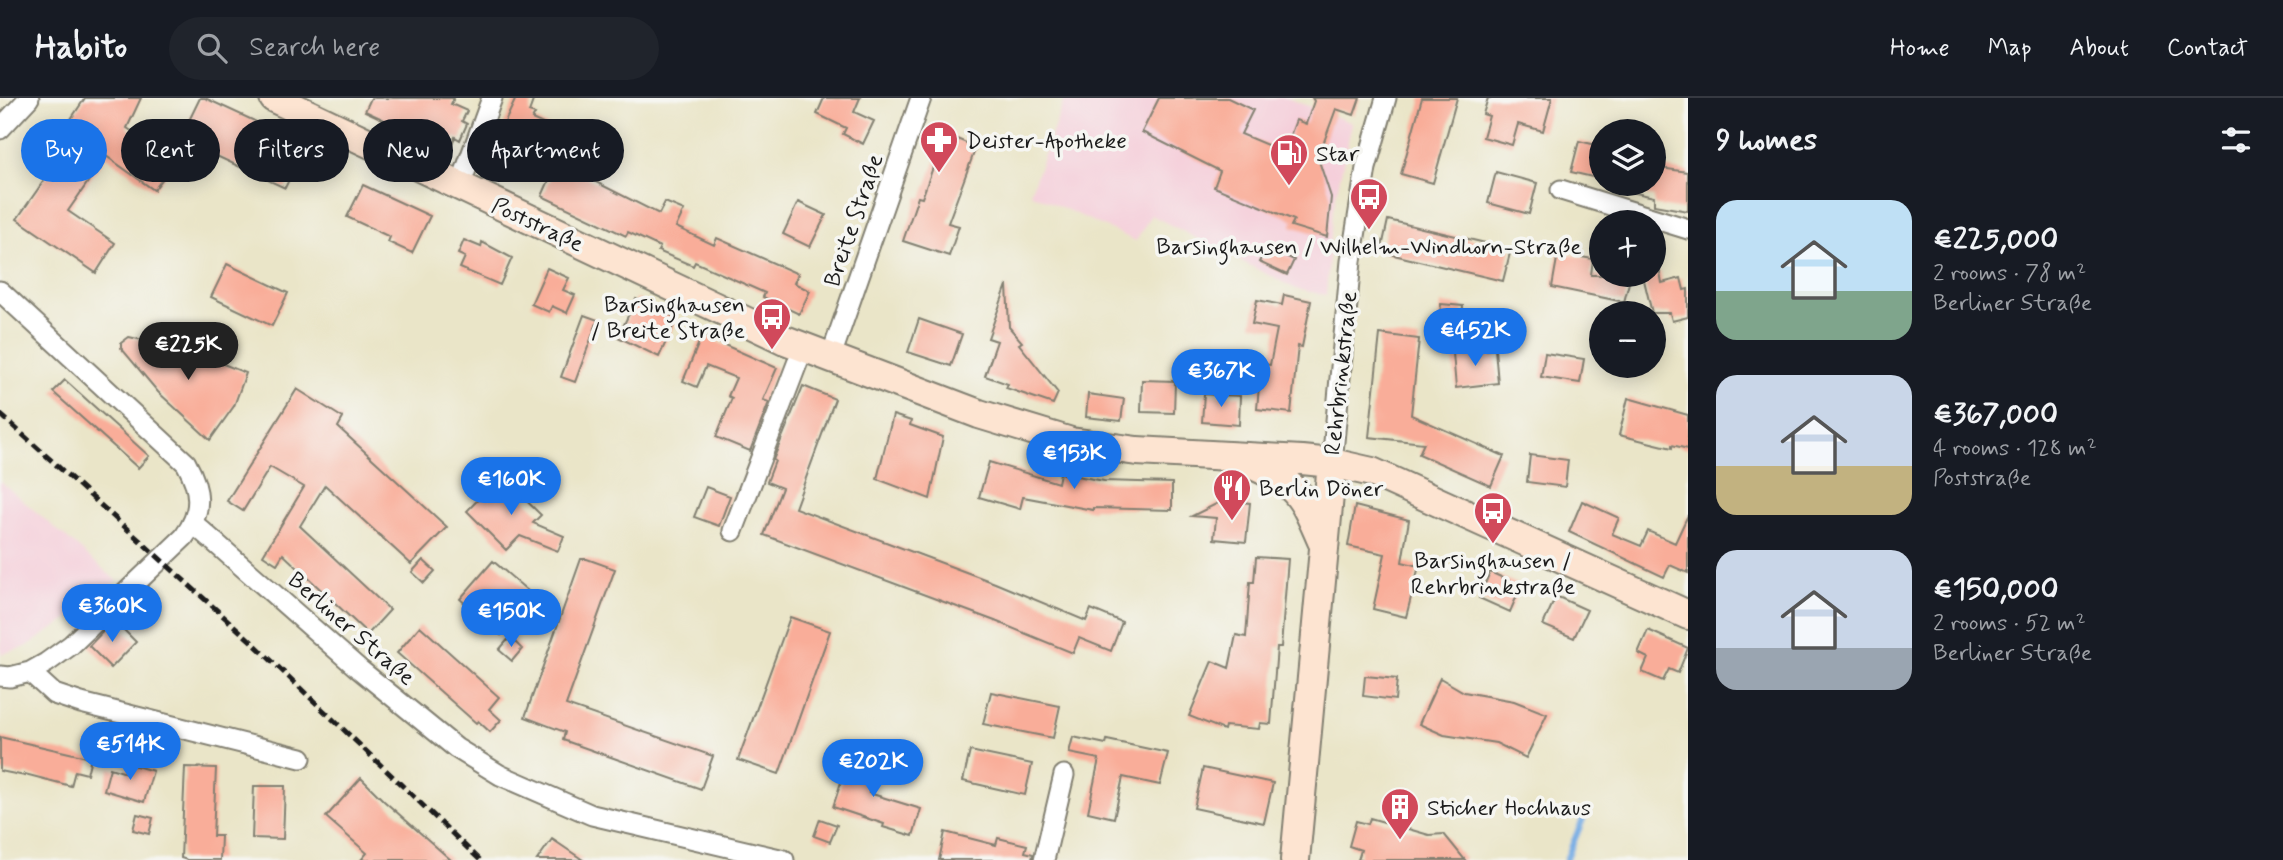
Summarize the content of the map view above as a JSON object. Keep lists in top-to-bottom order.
{
  "streets": {
    "main road": ["Poststraße", "Rehrbrinkstraße"],
    "street": ["Breite Straße", "Berliner Straße"]
  },
  "crossings": [
    ["Breite Straße", "Poststraße"],
    ["Poststraße", "Rehrbrinkstraße"]
  ],
  "places": {
    "pharmacy": ["Deister-Apotheke"],
    "fuel station": ["Star"],
    "bus stop": ["Barsinghausen / Wilhelm-Windhorn-Straße", "Barsinghausen / Breite Straße", "Barsinghausen / Rehrbrinkstraße"],
    "restaurant": ["Berlin Döner"],
    "building": ["Sticher Hochhaus"]
  },
  "page": {
    "header": "Habito",
    "search": "Search here",
    "nav": [
      "Home",
      "Map",
      "About",
      "Contact"
    ],
    "heading": "9 homes",
    "map_buttons": ["+", "−"],
    "chip": [
      "Buy",
      "Rent",
      "Filters",
      "New",
      "Apartment"
    ],
    "list": [
      {
        "name": "€225,000",
        "note": "2 rooms · 78 m² · Berliner Straße"
      },
      {
        "name": "€367,000",
        "note": "4 rooms · 128 m² · Poststraße"
      },
      {
        "name": "€150,000",
        "note": "2 rooms · 52 m² · Berliner Straße"
      }
    ],
    "price": [
      "€452K",
      "€225K",
      "€367K",
      "€153K",
      "€160K",
      "€360K",
      "€150K",
      "€514K",
      "€202K"
    ]
  }
}
